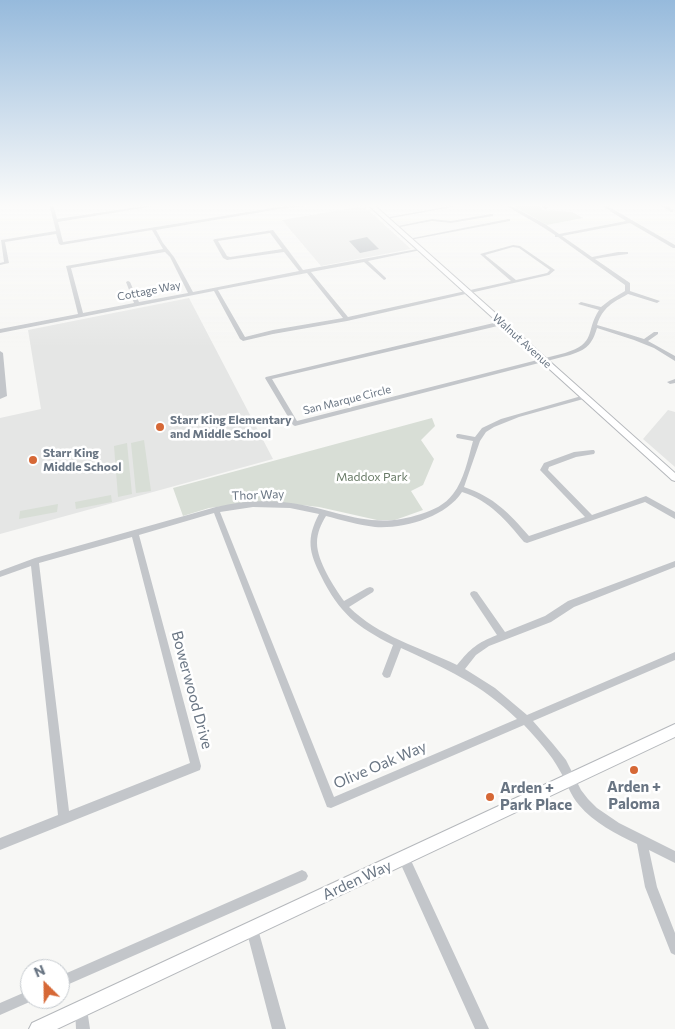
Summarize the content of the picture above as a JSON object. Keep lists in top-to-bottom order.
{
  "streets": {
    "main road": ["Walnut Avenue", "Arden Way"],
    "street": [
      "Cottage Way",
      "San Marque Circle",
      "Thor Way",
      "Bowerwood Drive",
      "Olive Oak Way"
    ]
  },
  "crossings": [
    ["Walnut Avenue", "San Marque Circle"],
    ["Walnut Avenue", "Thor Way"],
    ["Thor Way", "Bowerwood Drive"],
    ["Thor Way", "Olive Oak Way"]
  ],
  "parks": ["Maddox Park"],
  "places": [
    "Starr King Elementary and Middle School",
    "Starr King Middle School",
    "Arden + Paloma",
    "Arden + Park Place"
  ],
  "north": "top left"
}
